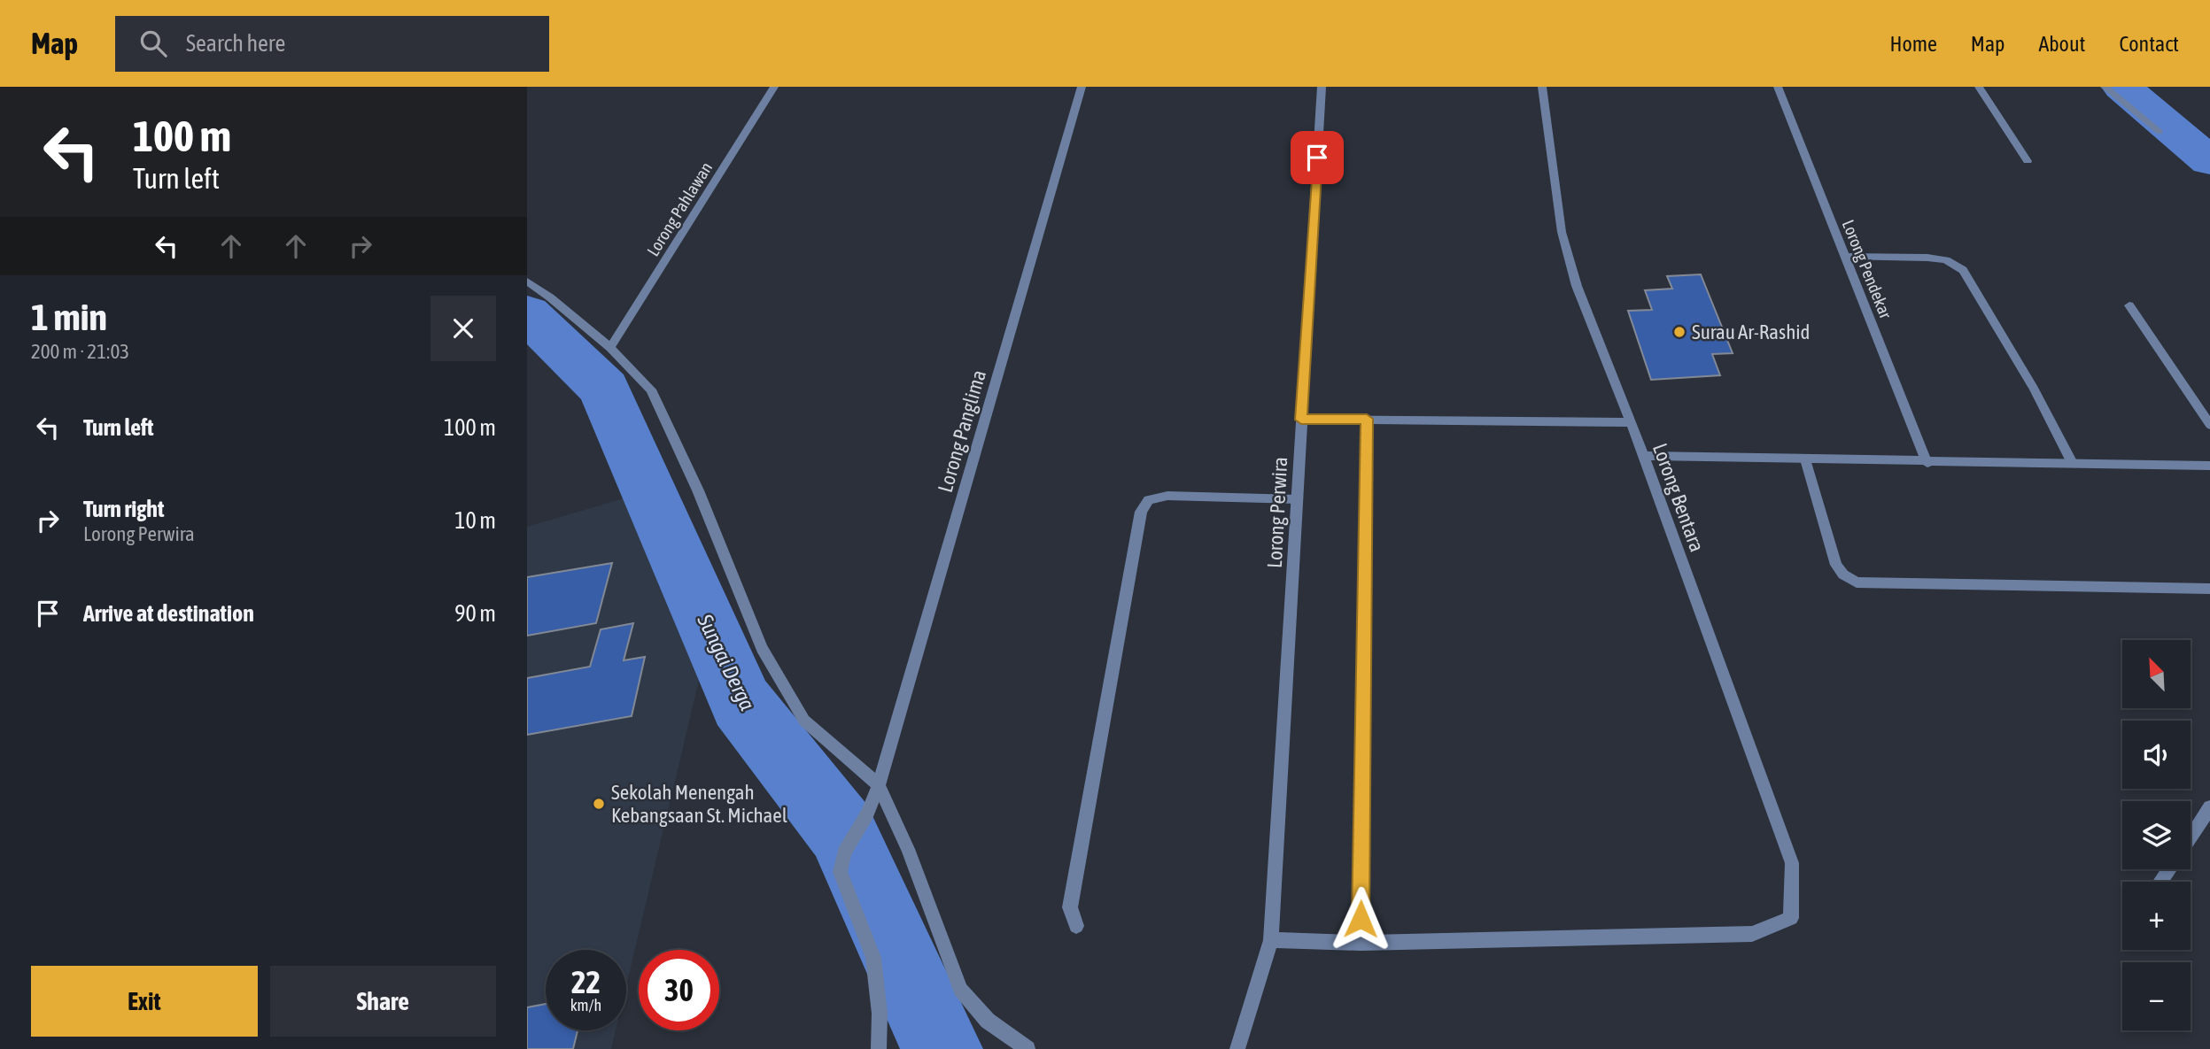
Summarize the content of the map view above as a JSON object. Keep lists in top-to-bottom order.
{
  "streets": {
    "street": [
      "Lorong Pahlawan",
      "Lorong Pendekar",
      "Lorong Panglima",
      "Lorong Bentara",
      "Lorong Perwira"
    ]
  },
  "water": ["Sungai Derga"],
  "places": ["Surau Ar-Rashid", "Sekolah Menengah Kebangsaan St. Michael"],
  "north": "top left",
  "page": {
    "header": "Map",
    "search": "Search here",
    "nav": [
      "Home",
      "Map",
      "About",
      "Contact"
    ],
    "turn": ["100 m", "Turn left"],
    "heading": ["1 min", "200 m · 21:03"],
    "list": [
      {
        "name": "Turn left",
        "value": "100 m"
      },
      {
        "name": "Turn right",
        "note": "Lorong Perwira",
        "value": "10 m"
      },
      {
        "name": "Arrive at destination",
        "value": "90 m"
      }
    ],
    "map_buttons": ["+", "−"],
    "speed": "22 km/h",
    "limit": "30",
    "buttons": ["Exit", "Share"]
  }
}
